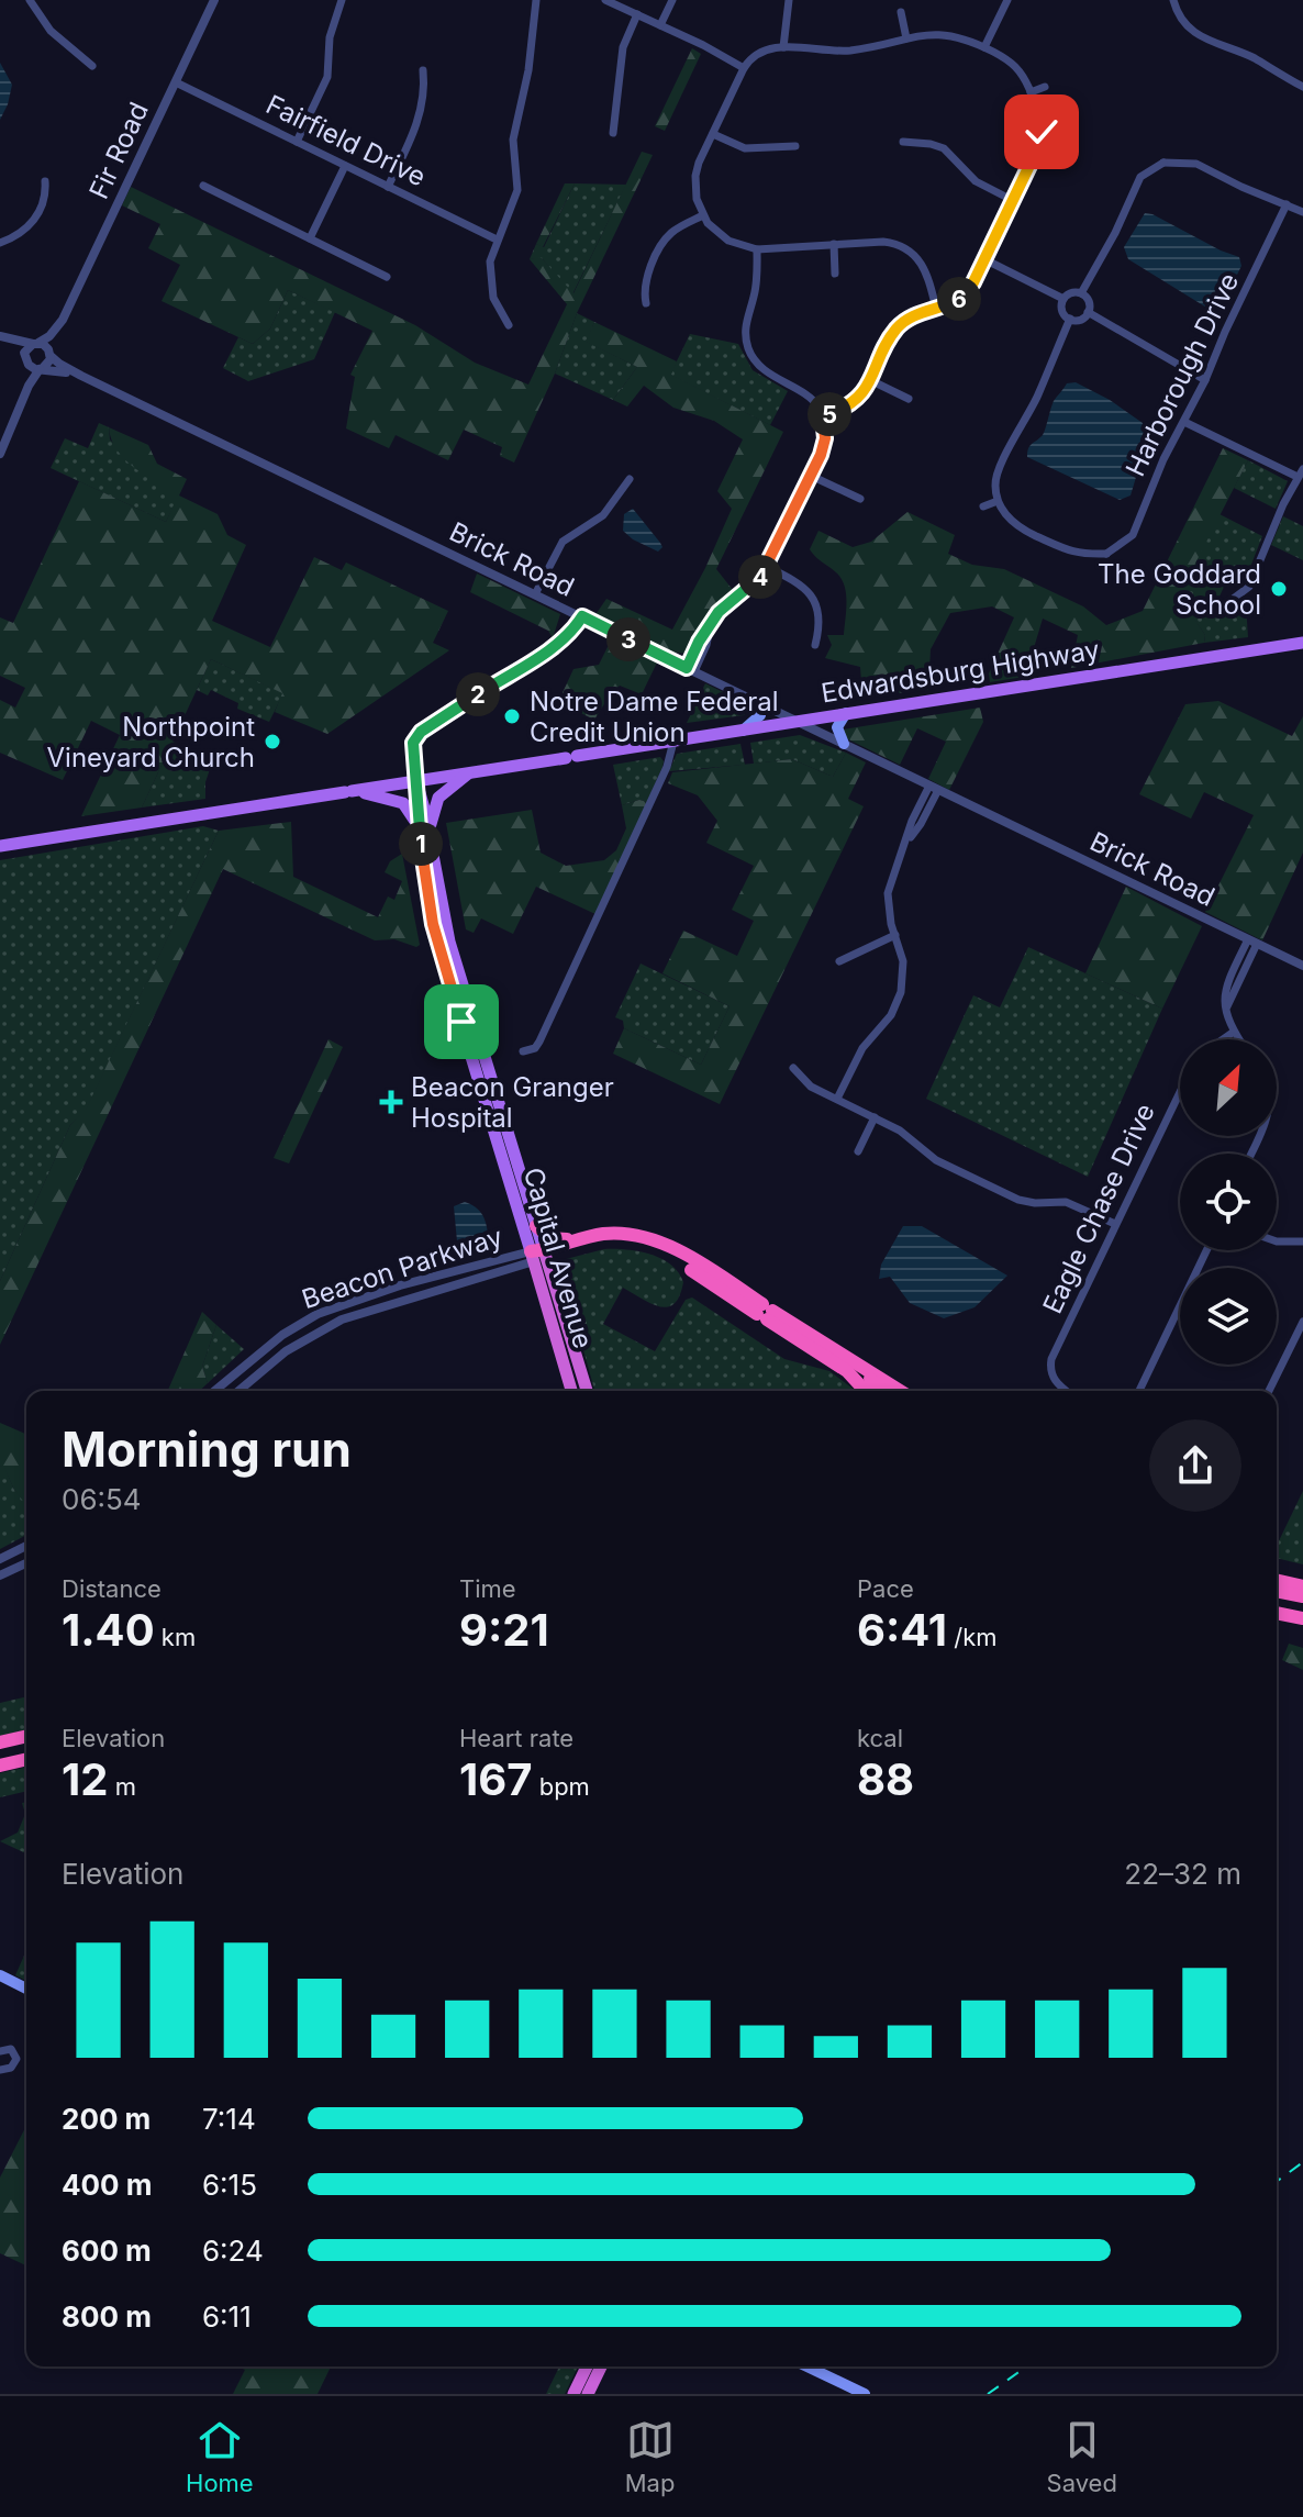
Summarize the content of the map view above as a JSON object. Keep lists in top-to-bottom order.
{
  "streets": {
    "highway": ["Capital Avenue"],
    "main road": ["Edwardsburg Highway"],
    "street": [
      "Fairfield Drive",
      "Fir Road",
      "Harborough Drive",
      "Brick Road",
      "Eagle Chase Drive",
      "Beacon Parkway"
    ]
  },
  "crossings": [
    ["Fairfield Drive", "Fir Road"],
    ["Fir Road", "Brick Road"],
    ["Brick Road", "Edwardsburg Highway"],
    ["Edwardsburg Highway", "Capital Avenue"],
    ["Capital Avenue", "Beacon Parkway"]
  ],
  "places": {
    "other": ["The Goddard School", "Notre Dame Federal Credit Union", "Northpoint Vineyard Church"],
    "health": ["Beacon Granger Hospital"]
  },
  "north": "top right",
  "page": {
    "pins": [
      "6",
      "5",
      "4",
      "3",
      "2",
      "1"
    ],
    "heading": ["Morning run", "06:54"],
    "stats": [
      ["Distance", "1.40 km"],
      ["Time", "9:21"],
      ["Pace", "6:41 /km"],
      ["Elevation", "12 m"],
      ["Heart rate", "167 bpm"],
      ["kcal", "88"]
    ],
    "chart": ["Elevation", "22–32 m"],
    "list": [
      {
        "name": "200 m",
        "note": "7:14"
      },
      {
        "name": "400 m",
        "note": "6:15"
      },
      {
        "name": "600 m",
        "note": "6:24"
      },
      {
        "name": "800 m",
        "note": "6:11"
      }
    ],
    "tabs": ["Home", "Map", "Saved"]
  }
}
